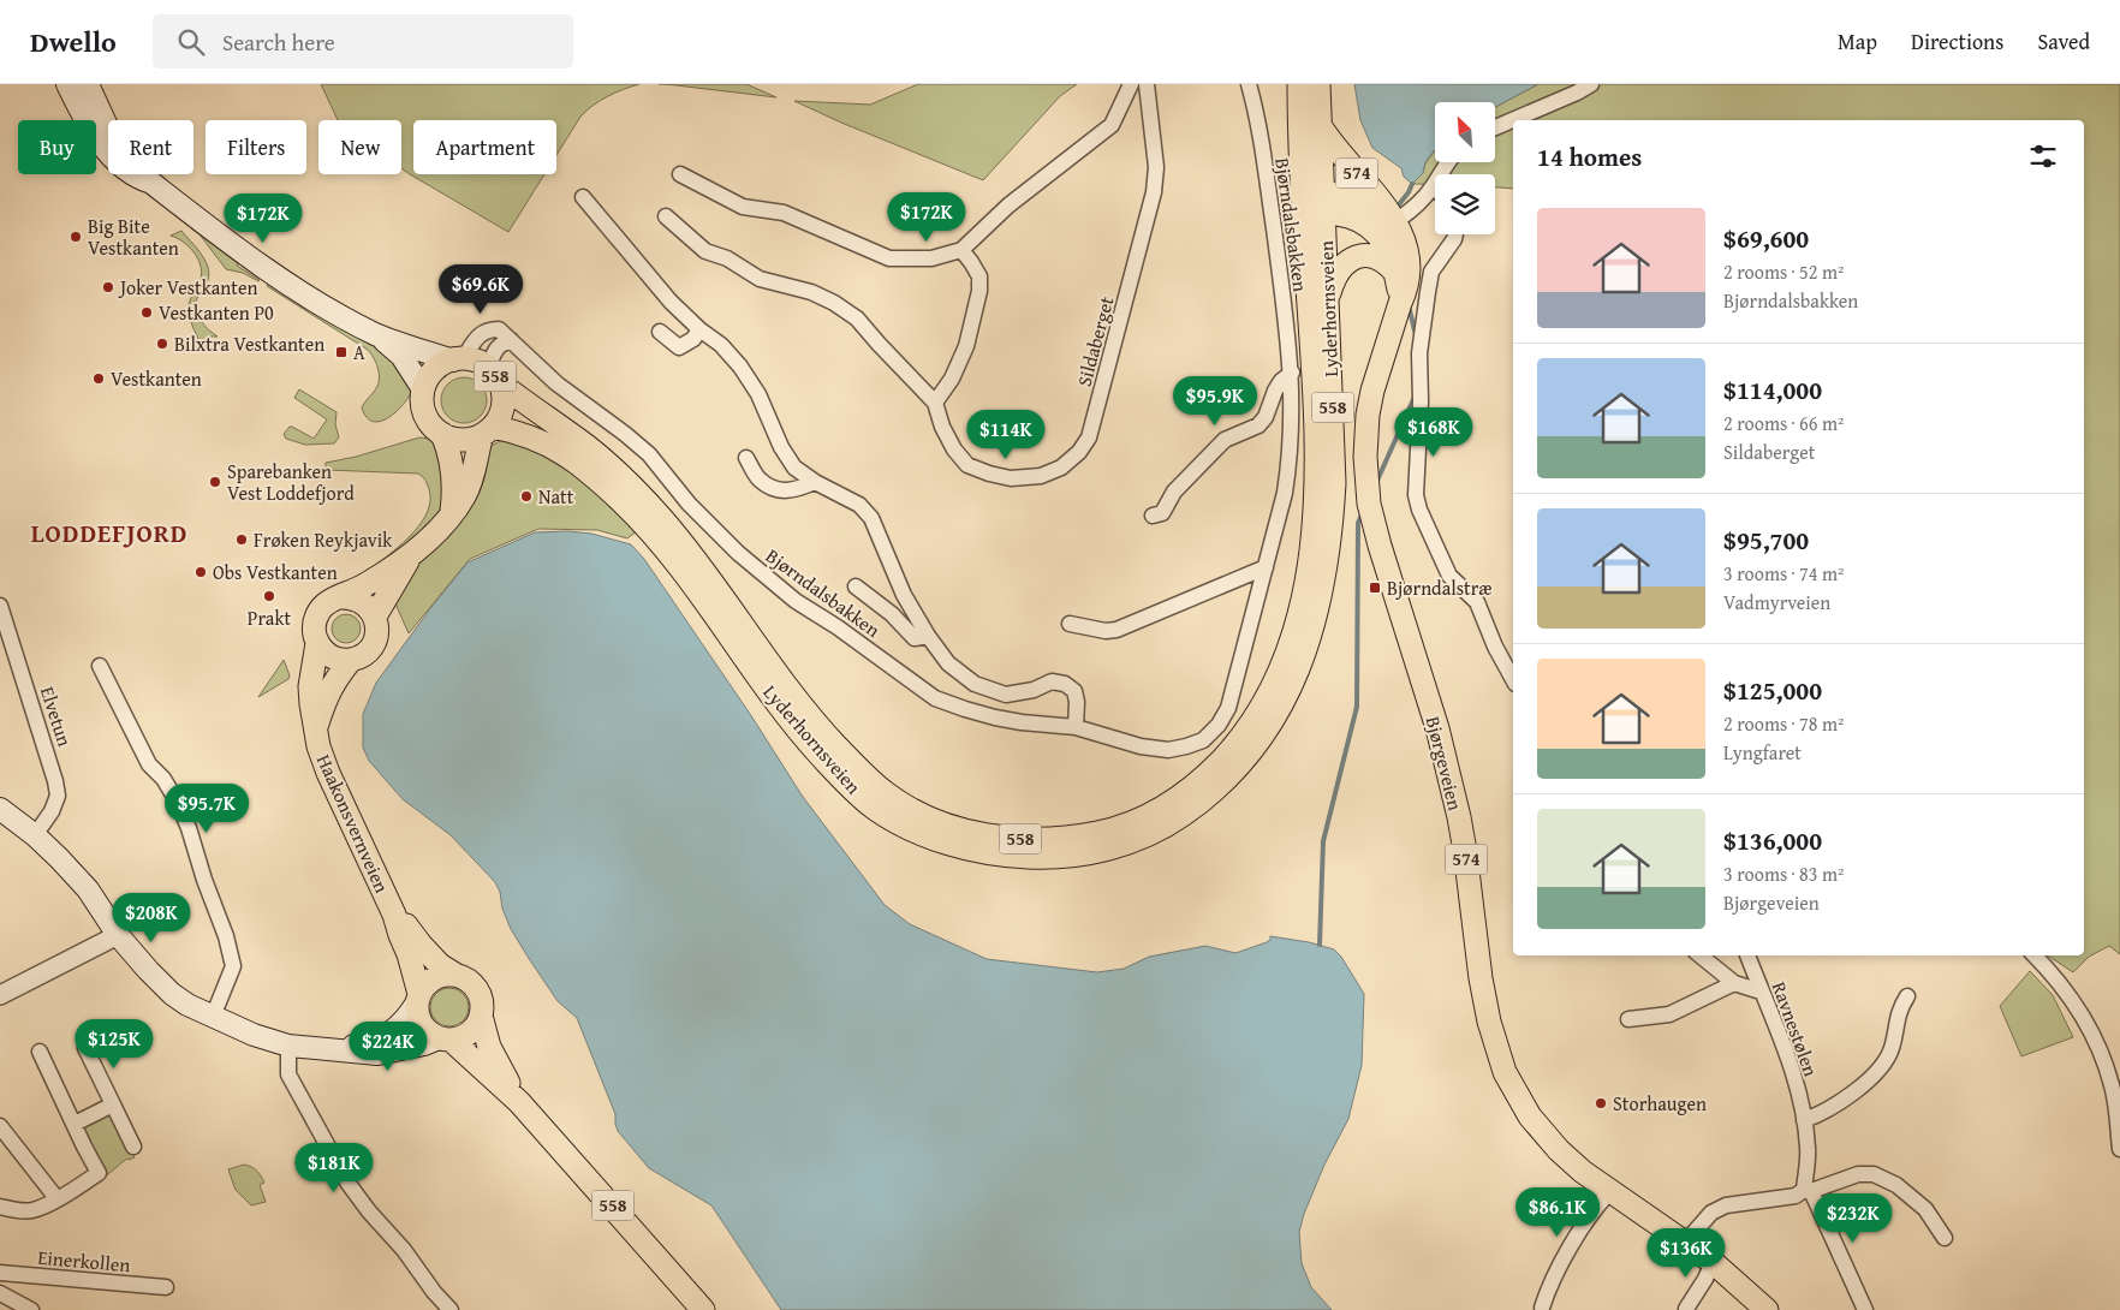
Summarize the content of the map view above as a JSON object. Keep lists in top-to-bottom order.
{
  "streets": {
    "main road": [
      "574",
      "Lyderhornsveien",
      "558",
      "Bjørgeveien",
      "Haakonsvernveien"
    ],
    "street": [
      "Bjørndalsbakken",
      "Sildaberget",
      "Elvetun",
      "Ravnestølen",
      "Einerkollen"
    ]
  },
  "crossings": [
    ["Bjørndalsbakken", "Lyderhornsveien"],
    ["Bjørndalsbakken", "558"],
    ["Lyderhornsveien", "558"],
    ["Lyderhornsveien", "Bjørgeveien"],
    ["558", "Haakonsvernveien"]
  ],
  "districts": ["LODDEFJORD"],
  "places": {
    "other": [
      "Big Bite Vestkanten",
      "Joker Vestkanten",
      "Vestkanten P0",
      "Bilxtra Vestkanten",
      "Vestkanten",
      "Sparebanken Vest Loddefjord",
      "Natt",
      "Frøken Reykjavik",
      "Obs Vestkanten",
      "Prakt",
      "Storhaugen"
    ],
    "transit": ["A", "Bjørndalstræ"]
  },
  "north": "top left",
  "page": {
    "header": "Dwello",
    "search": "Search here",
    "nav": ["Map", "Directions", "Saved"],
    "chip": [
      "Buy",
      "Rent",
      "Filters",
      "New",
      "Apartment"
    ],
    "heading": "14 homes",
    "price": [
      "$172K",
      "$172K",
      "$69.6K",
      "$95.9K",
      "$168K",
      "$114K",
      "$95.7K",
      "$208K",
      "$125K",
      "$224K",
      "$181K",
      "$86.1K",
      "$232K",
      "$136K"
    ],
    "list": [
      {
        "name": "$69,600",
        "note": "2 rooms · 52 m² · Bjørndalsbakken"
      },
      {
        "name": "$114,000",
        "note": "2 rooms · 66 m² · Sildaberget"
      },
      {
        "name": "$95,700",
        "note": "3 rooms · 74 m² · Vadmyrveien"
      },
      {
        "name": "$125,000",
        "note": "2 rooms · 78 m² · Lyngfaret"
      },
      {
        "name": "$136,000",
        "note": "3 rooms · 83 m² · Bjørgeveien"
      }
    ]
  }
}
